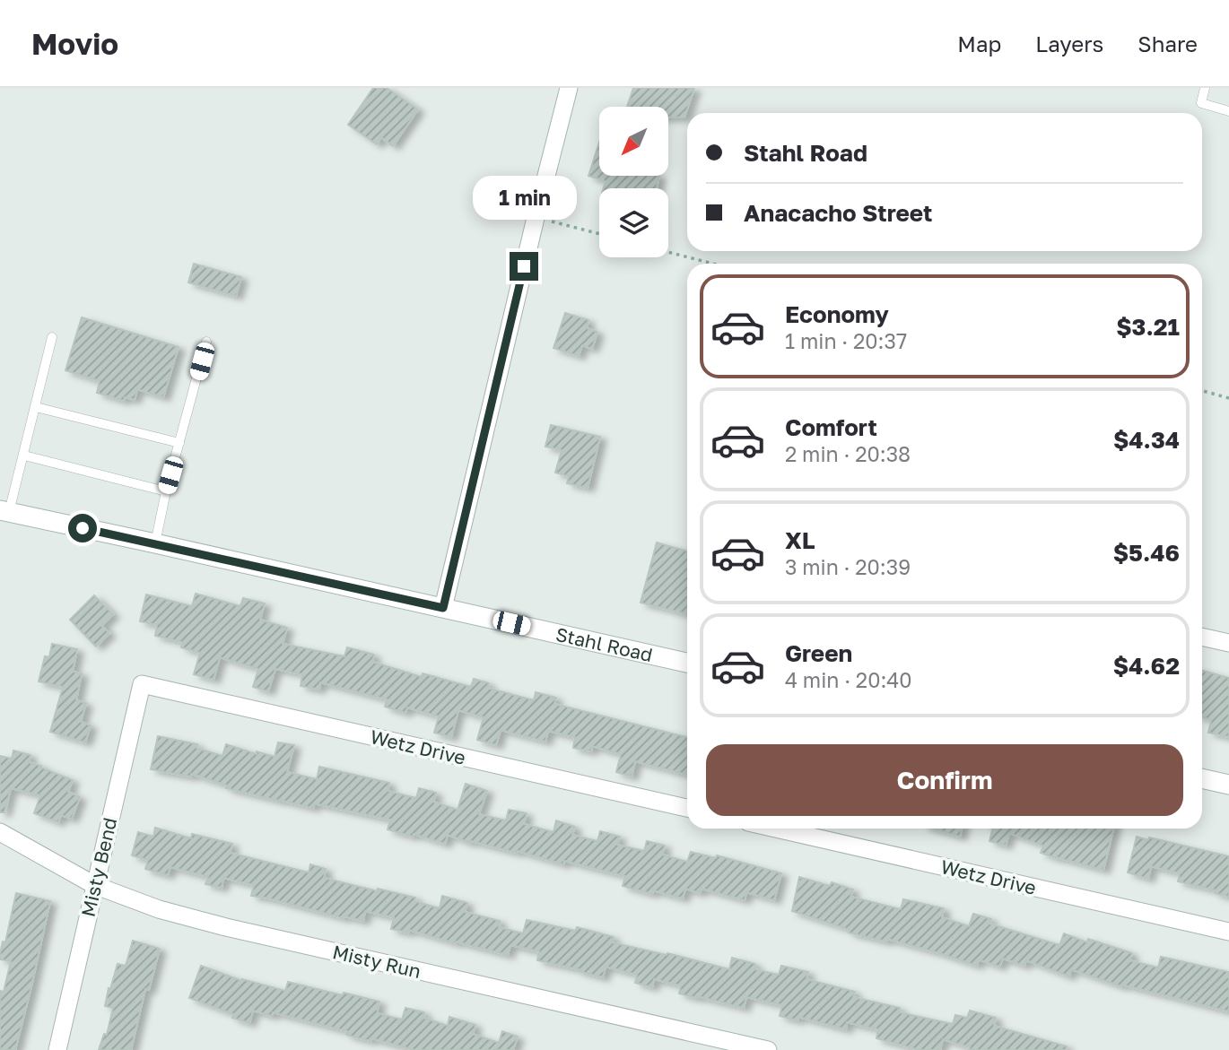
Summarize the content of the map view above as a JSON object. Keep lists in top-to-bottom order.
{
  "streets": {
    "street": [
      "Stahl Road",
      "Wetz Drive",
      "Misty Bend",
      "Misty Run"
    ]
  },
  "crossings": [
    ["Wetz Drive", "Misty Bend"],
    ["Misty Bend", "Misty Run"]
  ],
  "north": "bottom left",
  "page": {
    "header": "Movio",
    "nav": ["Map", "Layers", "Share"],
    "banner": ["Stahl Road", "Anacacho Street"],
    "bubble": "1 min",
    "list": [
      {
        "name": "Economy",
        "note": "1 min · 20:37",
        "value": "$3.21"
      },
      {
        "name": "Comfort",
        "note": "2 min · 20:38",
        "value": "$4.34"
      },
      {
        "name": "XL",
        "note": "3 min · 20:39",
        "value": "$5.46"
      },
      {
        "name": "Green",
        "note": "4 min · 20:40",
        "value": "$4.62"
      }
    ],
    "buttons": "Confirm"
  }
}
